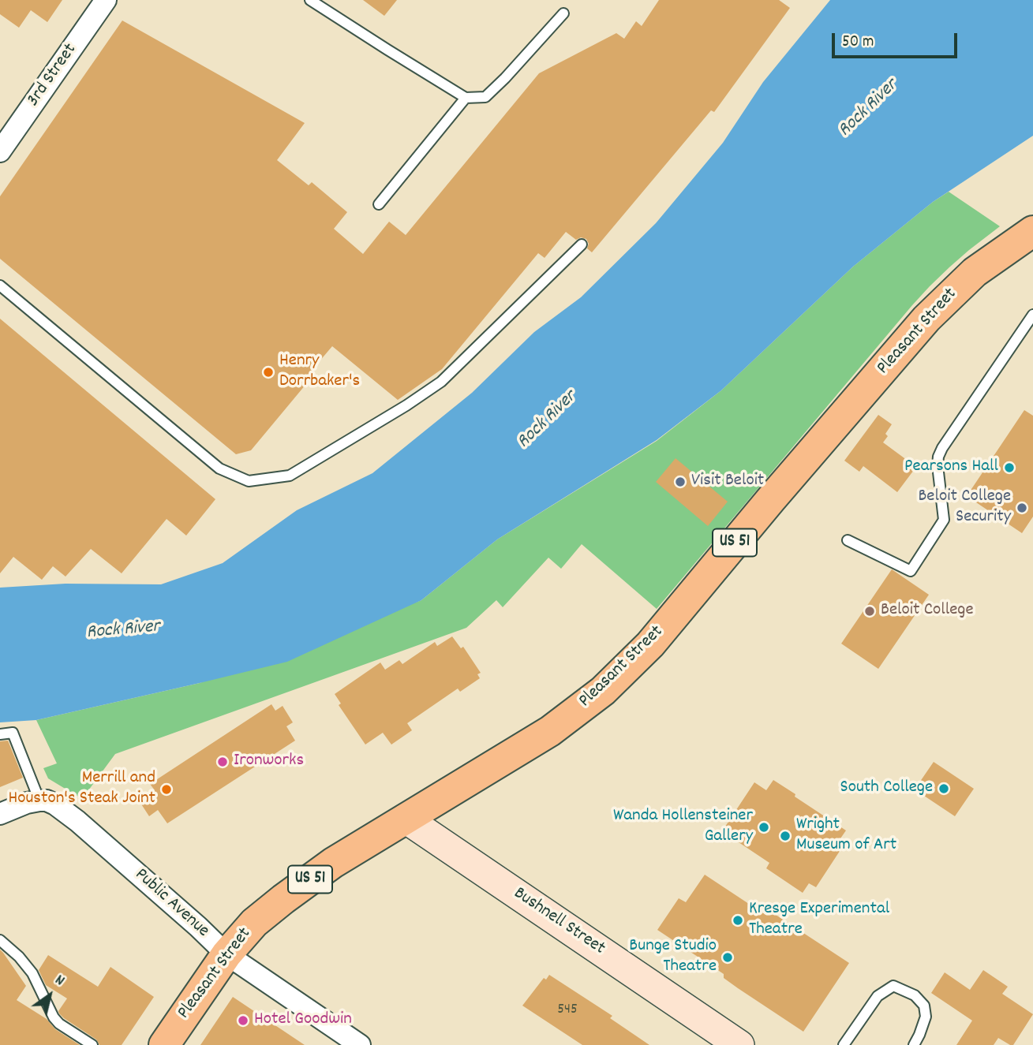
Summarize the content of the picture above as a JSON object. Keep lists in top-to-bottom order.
{
  "streets": {
    "main road": ["Pleasant Street", "US 51"],
    "street": ["3rd Street", "Public Avenue", "Bushnell Street"]
  },
  "crossings": [
    ["Pleasant Street", "Public Avenue"],
    ["Pleasant Street", "Bushnell Street"]
  ],
  "water": ["Rock River"],
  "places": [
    "Henry Dorrbaker's",
    "Pearsons Hall",
    "Visit Beloit",
    "Beloit College Security",
    "Beloit College",
    "Ironworks",
    "South College",
    "Merrill and Houston's Steak Joint",
    "Wanda Hollensteiner Gallery",
    "Wright Museum of Art",
    "Kresge Experimental Theatre",
    "Bunge Studio Theatre",
    "Hotel Goodwin"
  ],
  "house_numbers": ["545"],
  "scale_bar": "50 m",
  "north": "top right"
}
